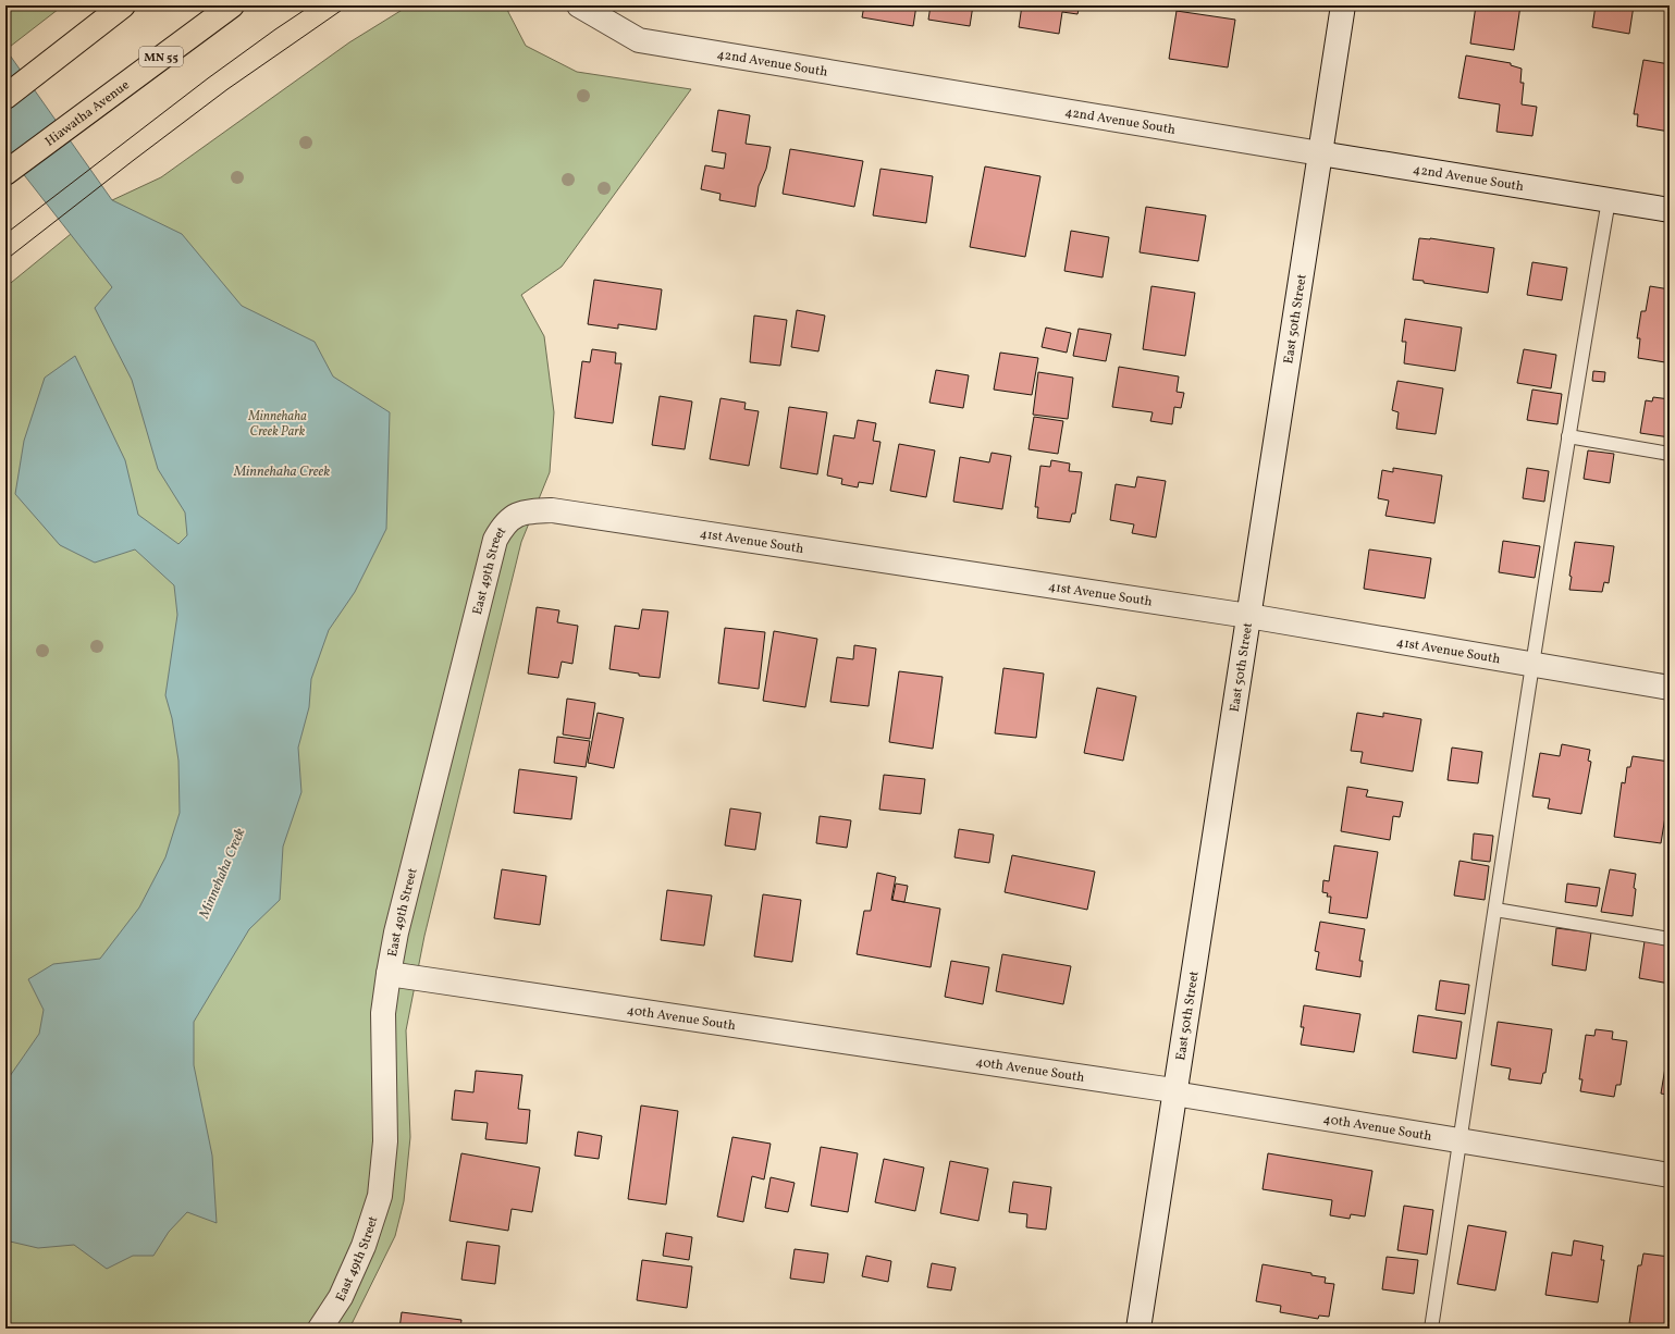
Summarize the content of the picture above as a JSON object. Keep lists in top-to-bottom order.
{
  "streets": {
    "highway": ["MN 55", "Hiawatha Avenue"],
    "street": [
      "42nd Avenue South",
      "East 50th Street",
      "41st Avenue South",
      "East 49th Street",
      "40th Avenue South"
    ]
  },
  "crossings": [
    ["42nd Avenue South", "East 50th Street"],
    ["East 50th Street", "41st Avenue South"],
    ["East 50th Street", "40th Avenue South"],
    ["41st Avenue South", "East 49th Street"],
    ["East 49th Street", "40th Avenue South"]
  ],
  "water": ["Minnehaha Creek"],
  "parks": ["Minnehaha Creek Park"]
}
